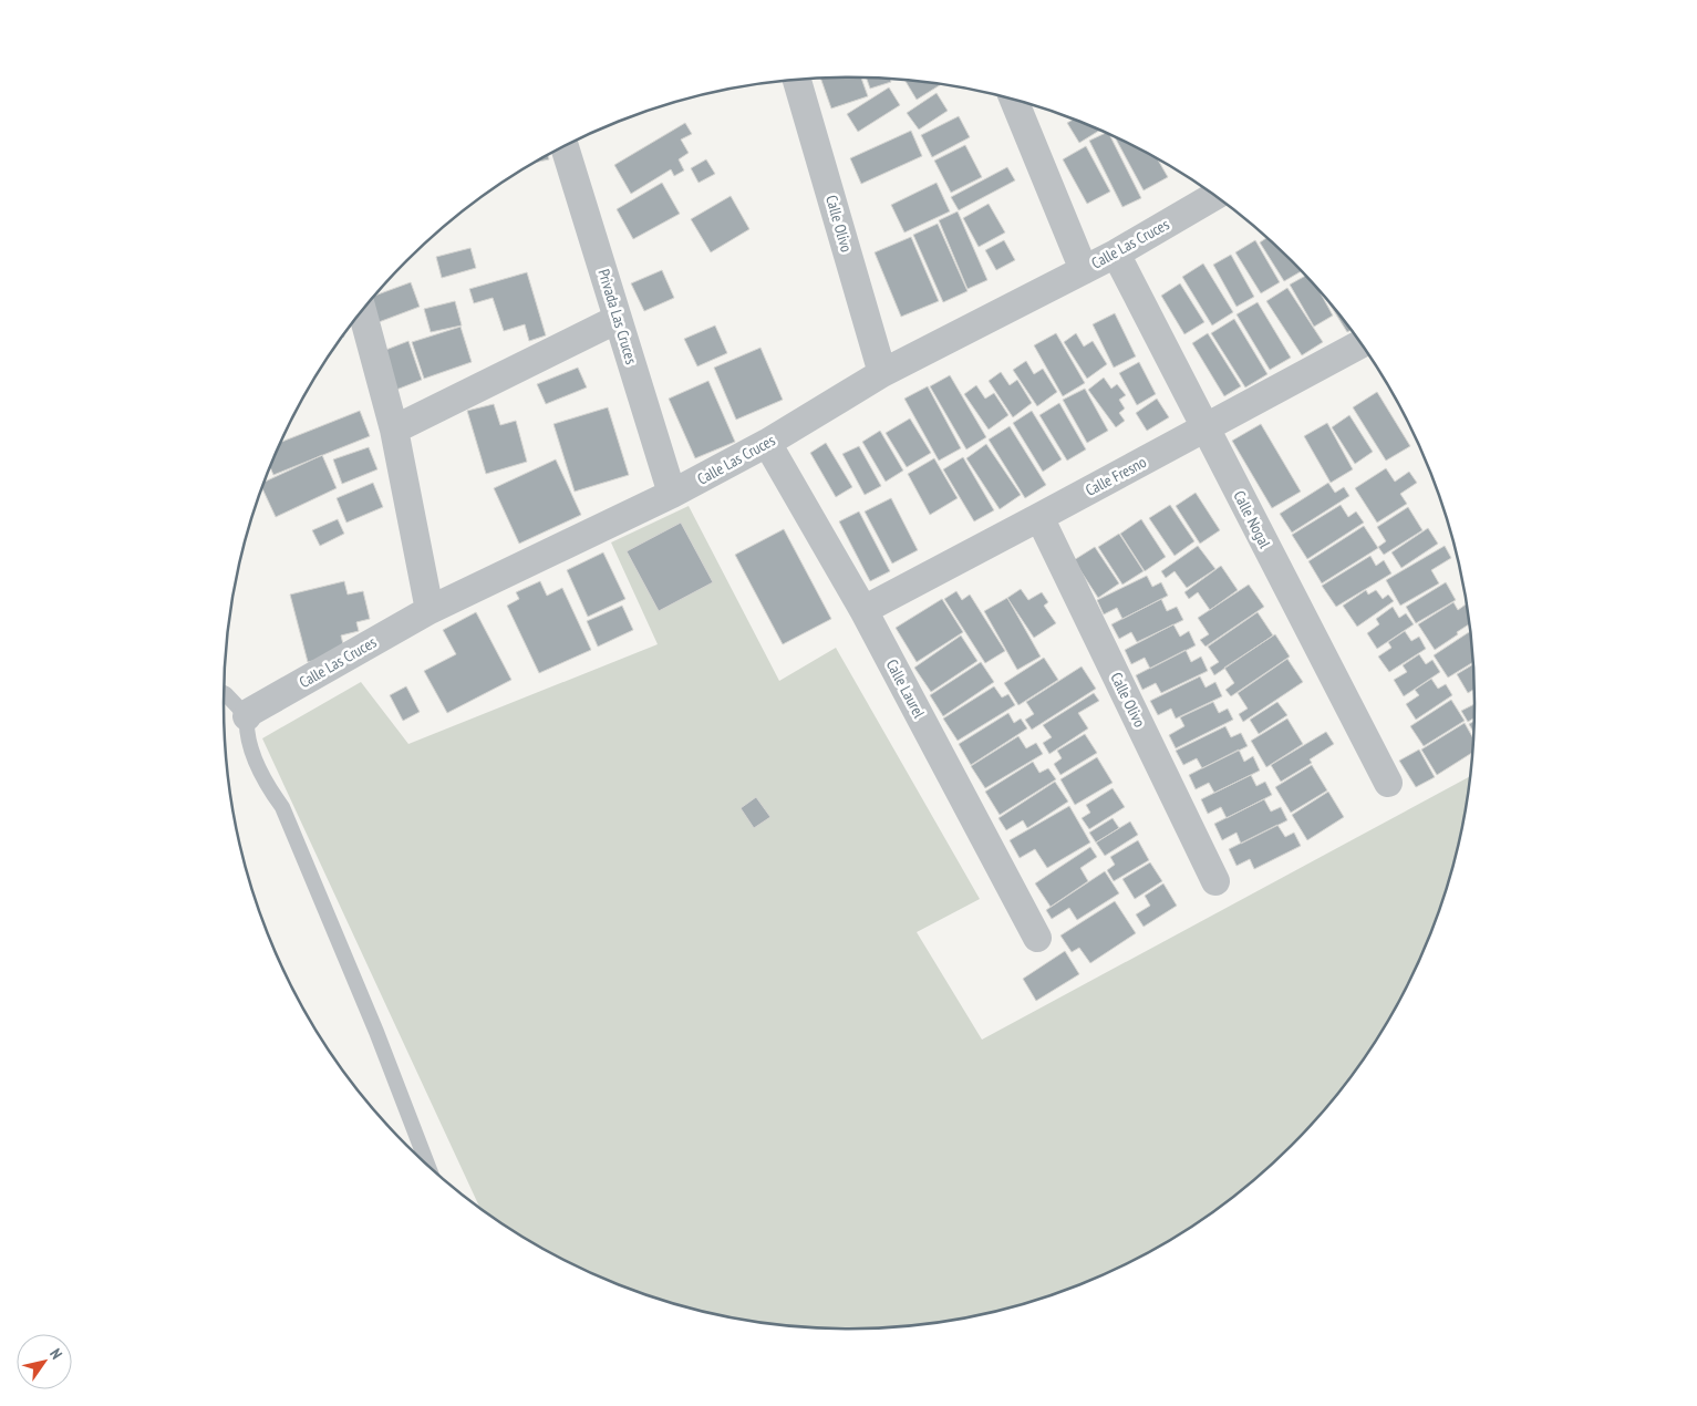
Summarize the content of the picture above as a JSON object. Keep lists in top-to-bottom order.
{
  "streets": {
    "street": [
      "Calle Olivo",
      "Calle Las Cruces",
      "Privada Las Cruces",
      "Calle Fresno",
      "Calle Nogal",
      "Calle Laurel"
    ]
  },
  "crossings": [
    ["Calle Olivo", "Calle Las Cruces"],
    ["Calle Olivo", "Calle Fresno"],
    ["Calle Las Cruces", "Privada Las Cruces"],
    ["Calle Las Cruces", "Calle Nogal"],
    ["Calle Las Cruces", "Calle Laurel"],
    ["Calle Fresno", "Calle Nogal"],
    ["Calle Fresno", "Calle Laurel"]
  ],
  "north": "top right"
}
